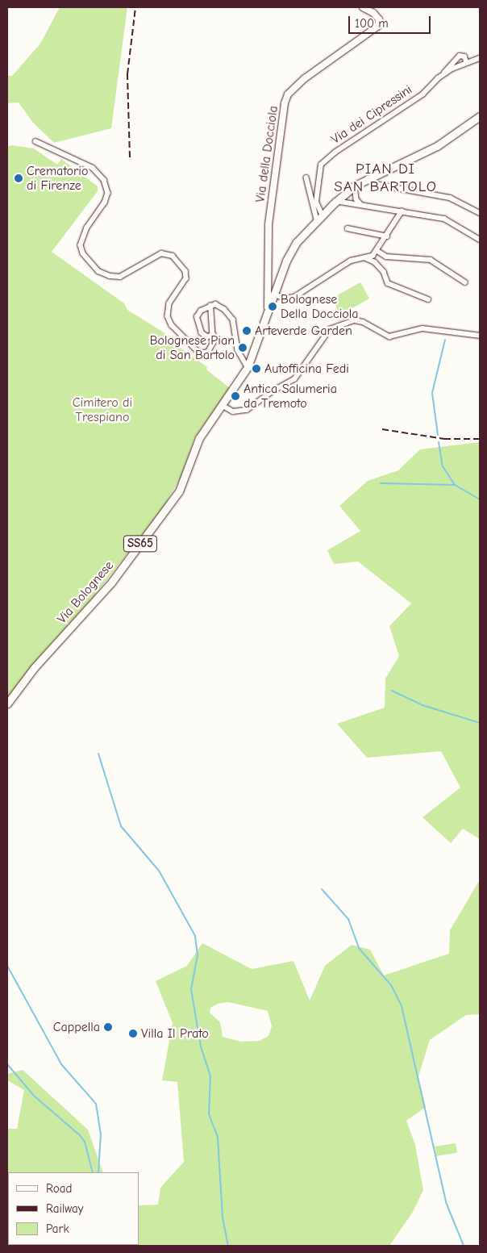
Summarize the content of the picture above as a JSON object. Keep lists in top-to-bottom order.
{
  "streets": {
    "main road": ["SS65", "Via Bolognese"],
    "street": ["Via dei Cipressini", "Via della Docciola"]
  },
  "crossings": [
    ["Via dei Cipressini", "Via Bolognese"],
    ["Via della Docciola", "Via Bolognese"]
  ],
  "districts": ["PIAN DI SAN BARTOLO"],
  "parks": ["Cimitero di Trespiano"],
  "places": [
    "Crematorio di Firenze",
    "Bolognese Della Docciola",
    "Arteverde Garden",
    "Bolognese Pian di San Bartolo",
    "Autofficina Fedi",
    "Antica Salumeria da Tremoto",
    "Cappella",
    "Villa Il Prato"
  ],
  "legend": ["Road", "Railway", "Park"],
  "scale_bar": "100 m"
}
